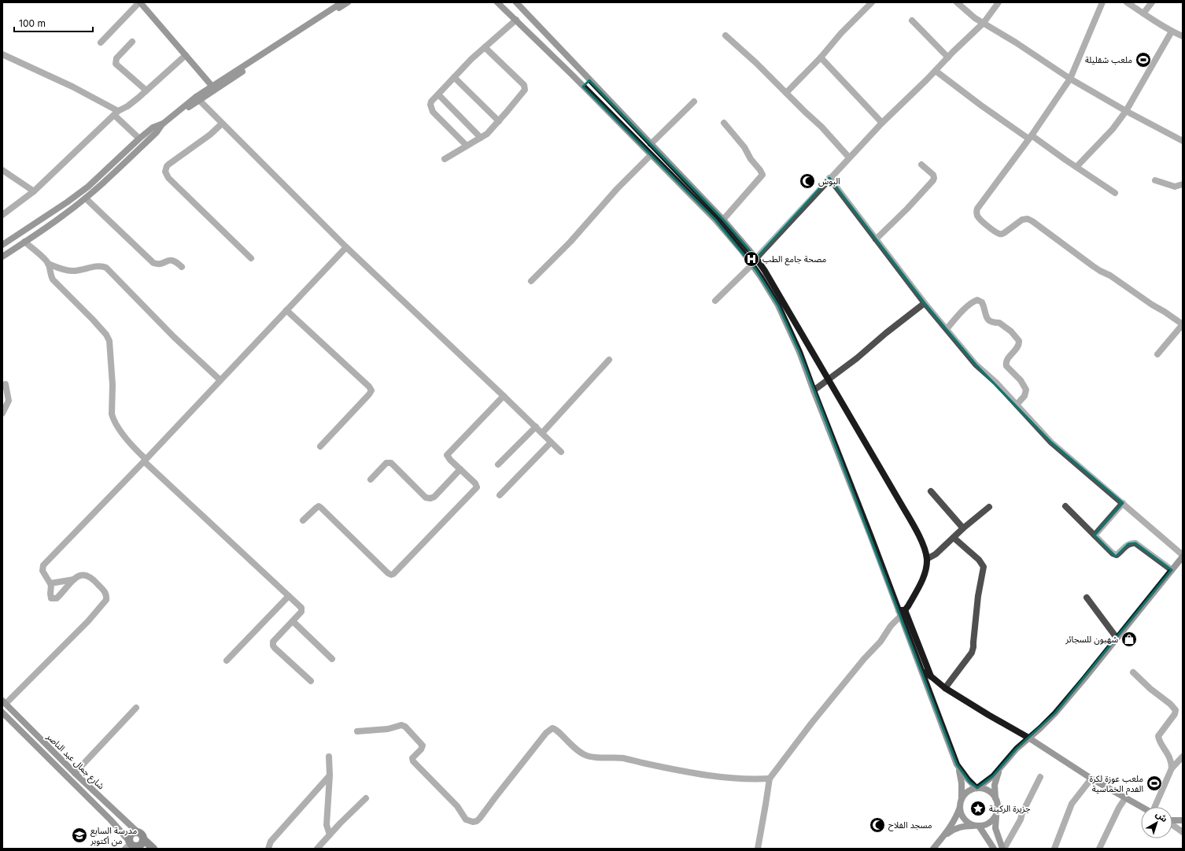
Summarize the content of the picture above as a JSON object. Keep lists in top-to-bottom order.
{
  "streets": {
    "street": ["شارع جمال عبد الناصر"]
  },
  "places": {
    "sports": ["ملعب شقليلة", "ملعب عوزة لكرة الفدم الخماسية"],
    "mosque": ["البوش", "مسجد الفلاح"],
    "hospital": ["مصحة جامع الطب"],
    "shop": ["شهبون للسجائر"],
    "place": ["جزيرة الركينة"],
    "school or university": ["مدرسة السابع من أكتوبر"]
  },
  "scale_bar": "100 m",
  "north": "top right"
}
